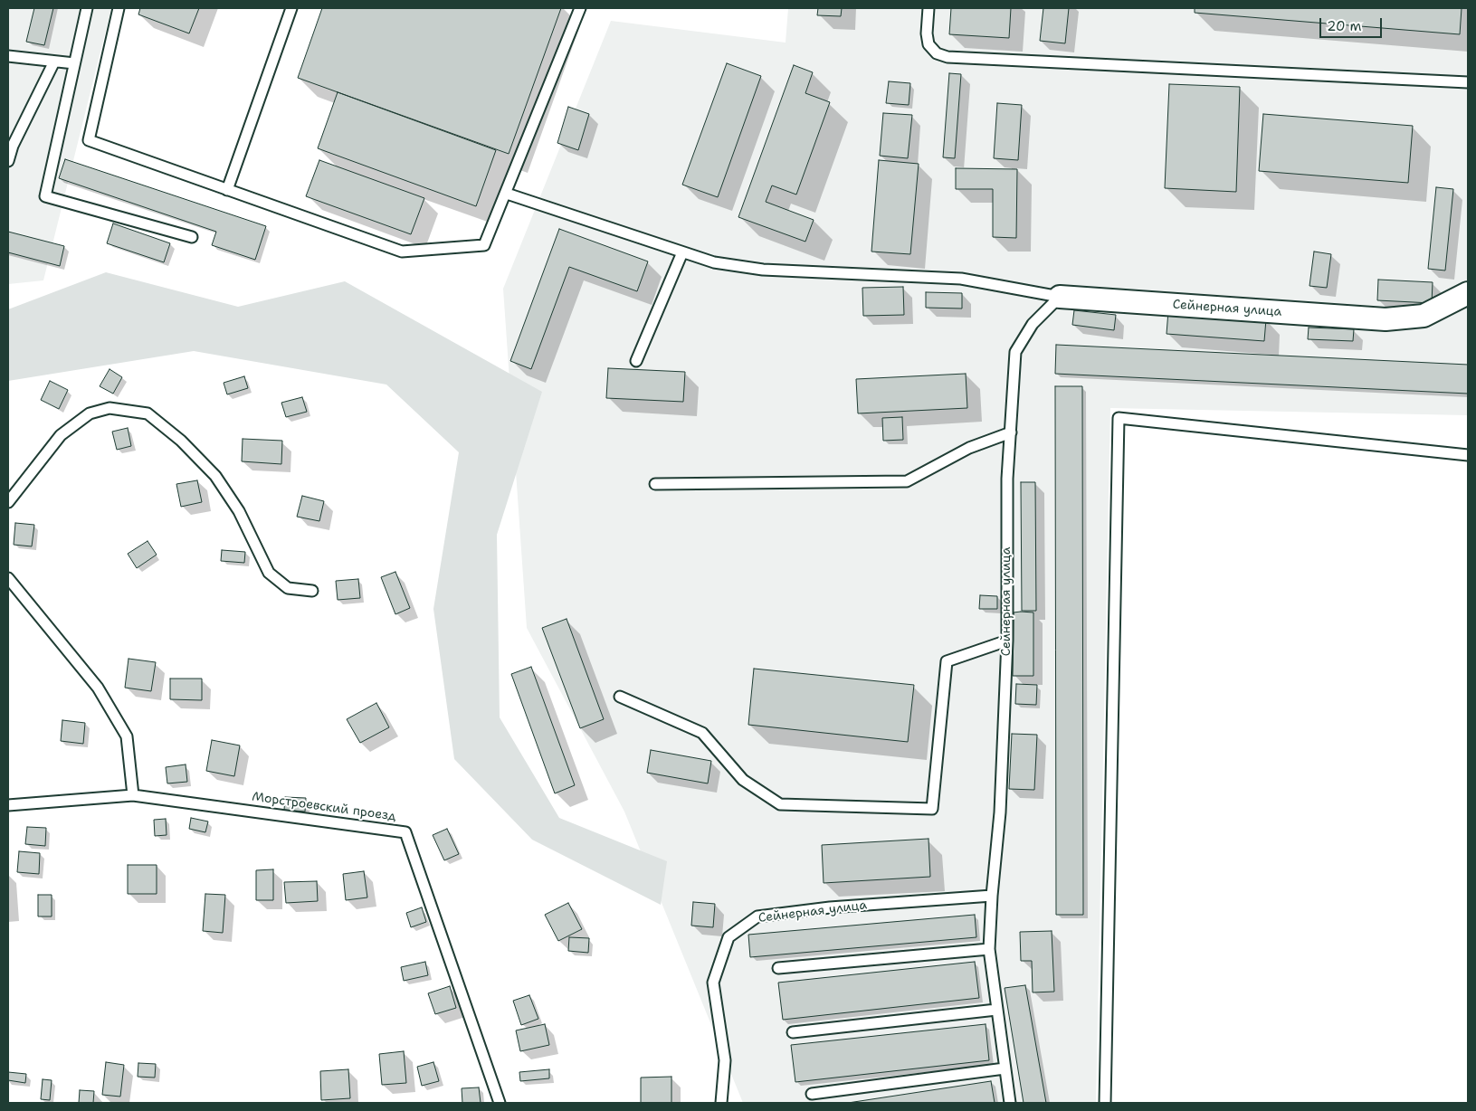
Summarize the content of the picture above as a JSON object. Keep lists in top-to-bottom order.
{
  "streets": {
    "street": ["Сейнерная улица"],
    "lane": ["Морстроевский проезд"]
  },
  "scale_bar": "20 m"
}
